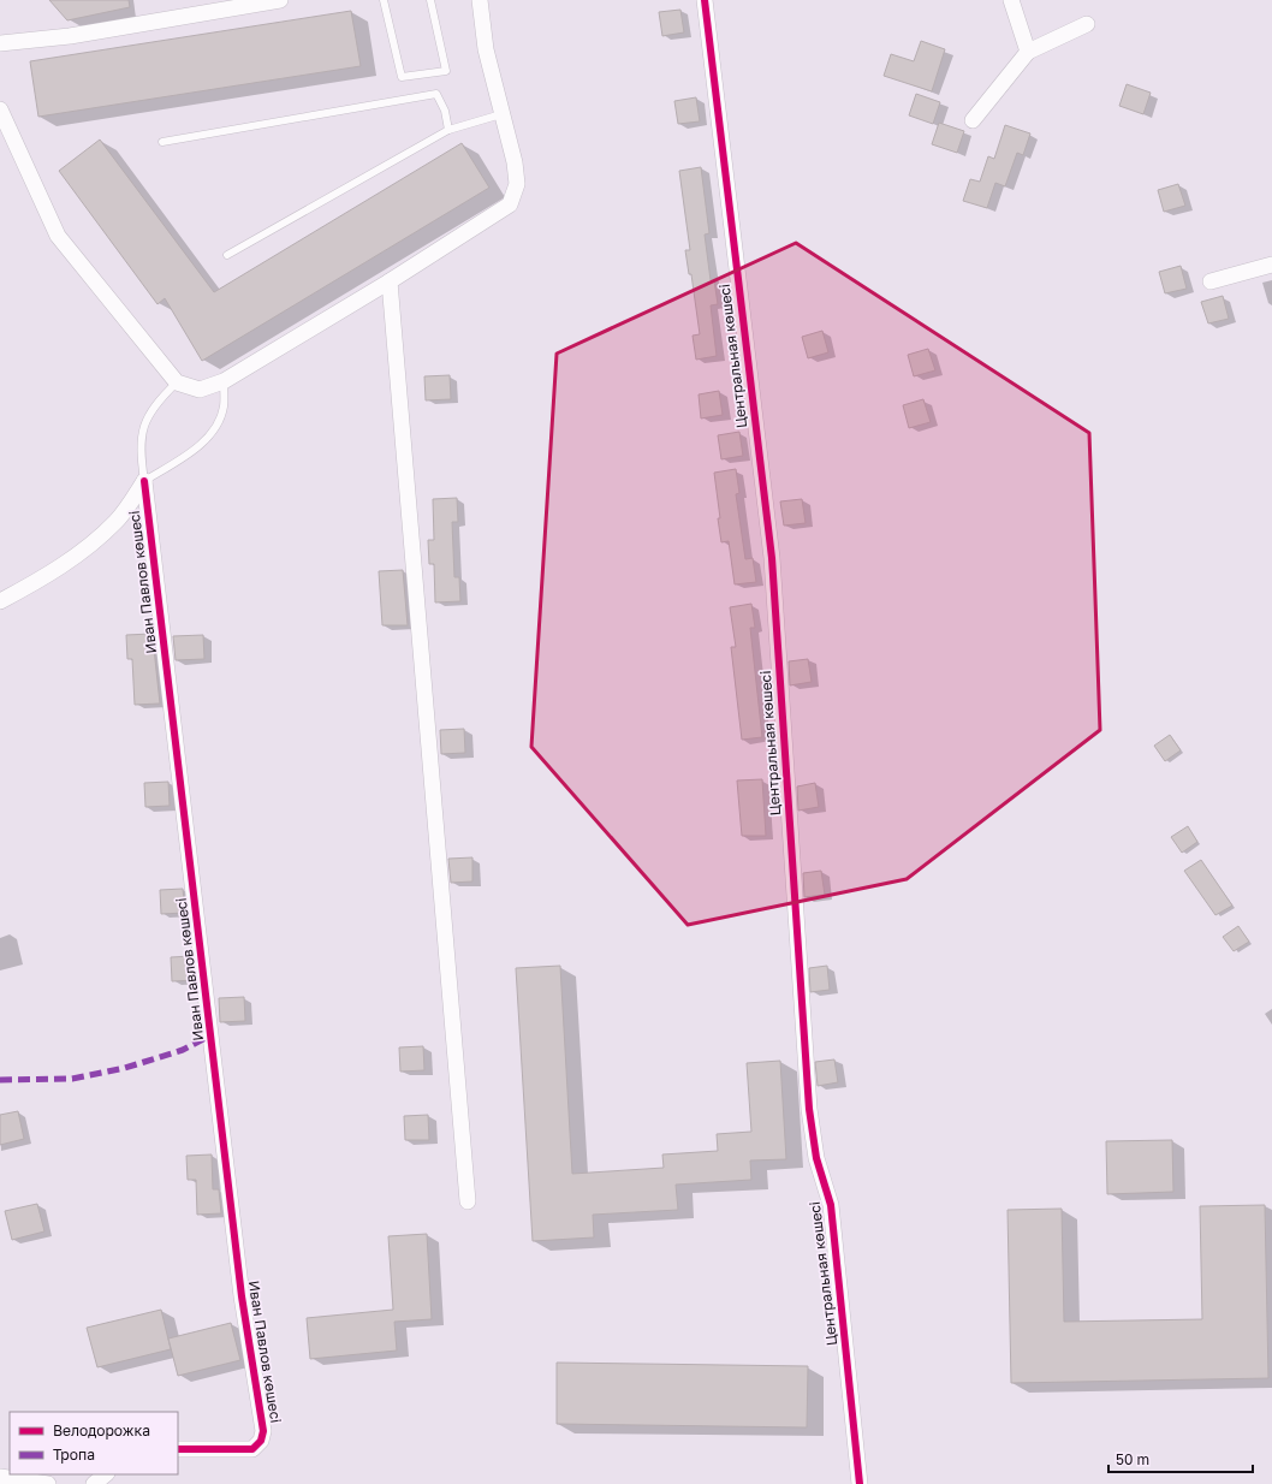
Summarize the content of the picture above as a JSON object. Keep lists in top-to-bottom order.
{
  "streets": {
    "street": ["Центральная көшесі", "Иван Павлов көшесі"]
  },
  "legend": ["Велодорожка", "Тропа"],
  "scale_bar": "50 m"
}
